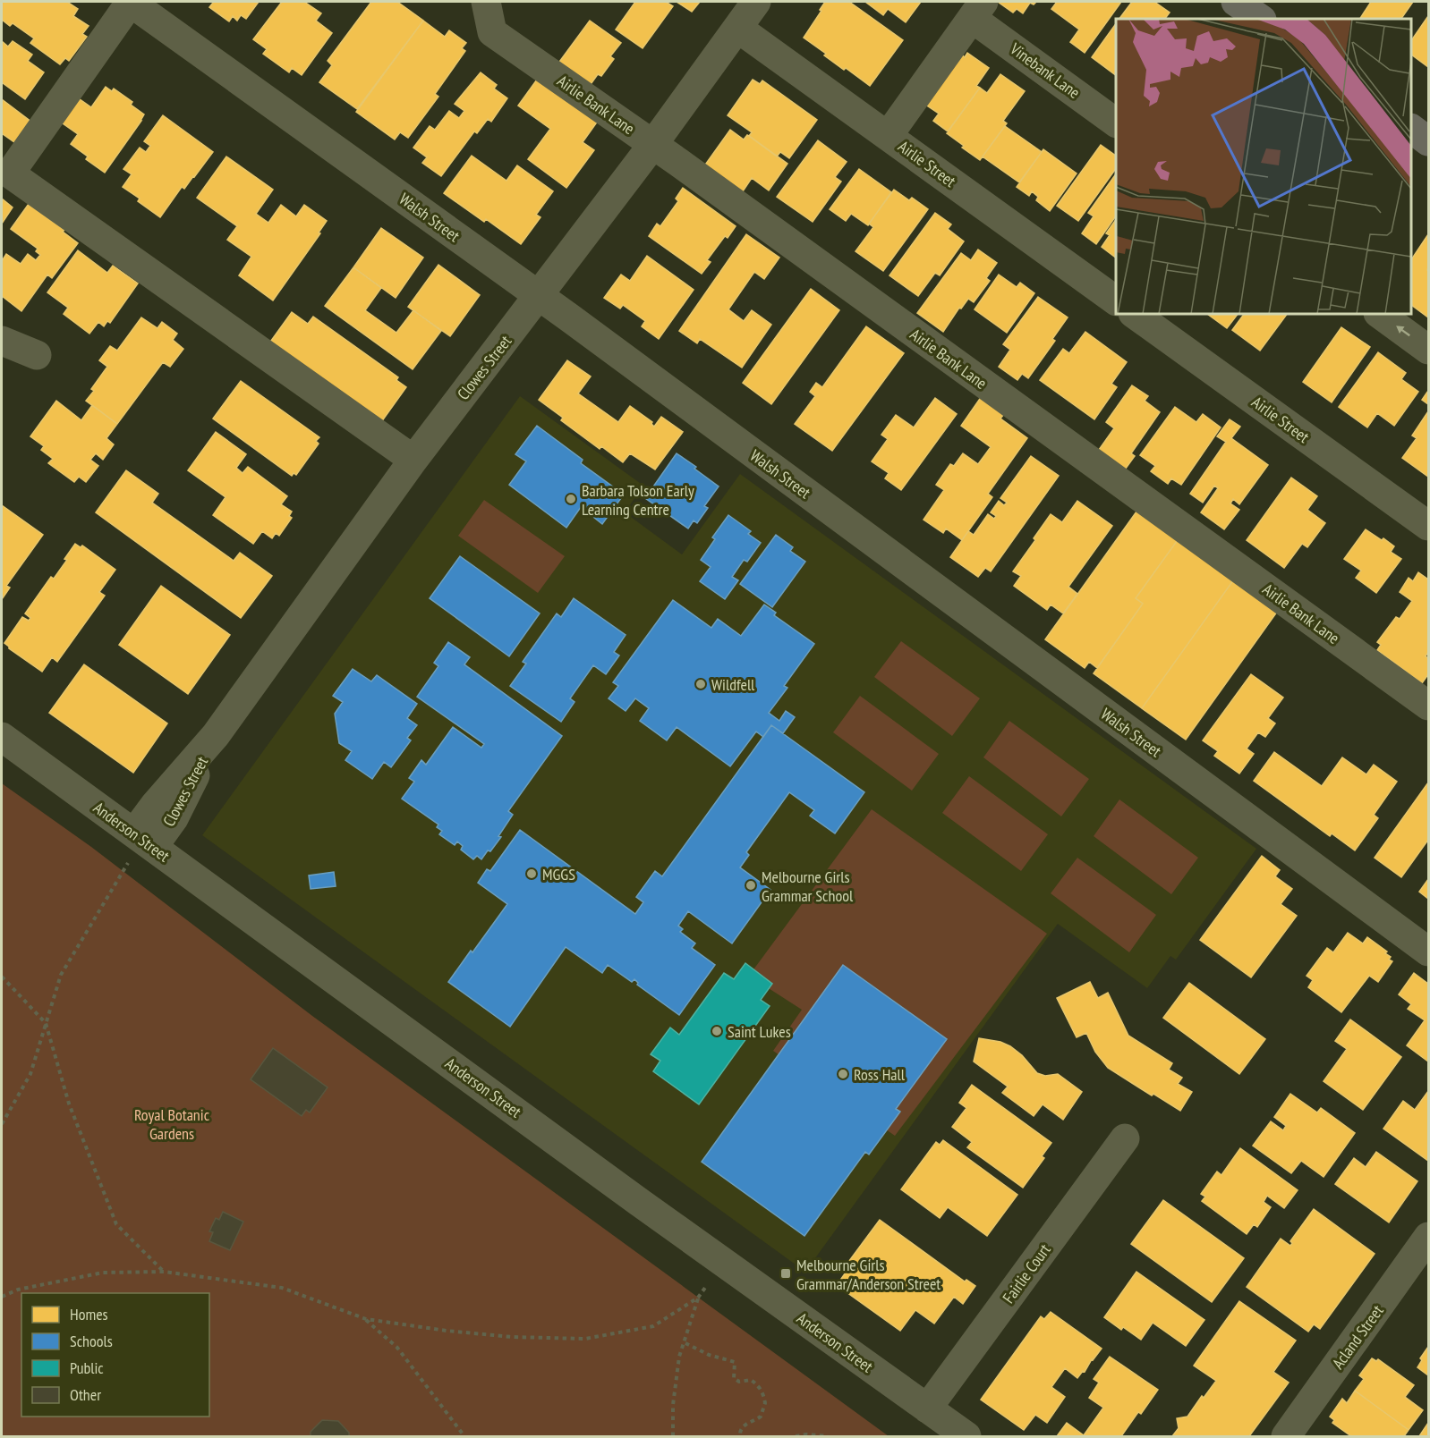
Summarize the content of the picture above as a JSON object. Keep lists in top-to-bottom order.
{
  "streets": {
    "street": [
      "Vinebank Lane",
      "Airlie Bank Lane",
      "Airlie Street",
      "Walsh Street",
      "Clowes Street",
      "Anderson Street",
      "Fairlie Court",
      "Acland Street"
    ]
  },
  "crossings": [
    ["Airlie Bank Lane", "Clowes Street"],
    ["Airlie Street", "Clowes Street"],
    ["Walsh Street", "Clowes Street"],
    ["Clowes Street", "Anderson Street"],
    ["Anderson Street", "Fairlie Court"]
  ],
  "parks": ["Royal Botanic Gardens"],
  "places": {
    "other": [
      "Barbara Tolson Early Learning Centre",
      "Wildfell",
      "MGGS",
      "Melbourne Girls Grammar School",
      "Saint Lukes",
      "Ross Hall"
    ],
    "transit": ["Melbourne Girls Grammar/Anderson Street"]
  },
  "legend": [
    "Homes",
    "Schools",
    "Public",
    "Other"
  ]
}
